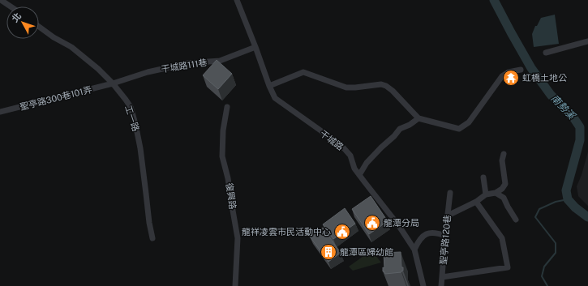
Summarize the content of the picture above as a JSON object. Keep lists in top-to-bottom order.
{
  "streets": {
    "street": [
      "干城路111巷",
      "聖亭路300巷101弄",
      "工一路",
      "干城路",
      "復興路",
      "聖亭路120巷"
    ]
  },
  "crossings": [
    ["干城路111巷", "聖亭路300巷101弄"],
    ["干城路111巷", "工一路"],
    ["干城路111巷", "干城路"],
    ["聖亭路300巷101弄", "工一路"]
  ],
  "water": ["南勢溪"],
  "places": {
    "temple": ["虹橋土地公"],
    "public building": ["龍潭分局", "龍祥凌雲市民活動中心"],
    "building": ["龍潭區婦幼館"]
  },
  "north": "top left"
}
